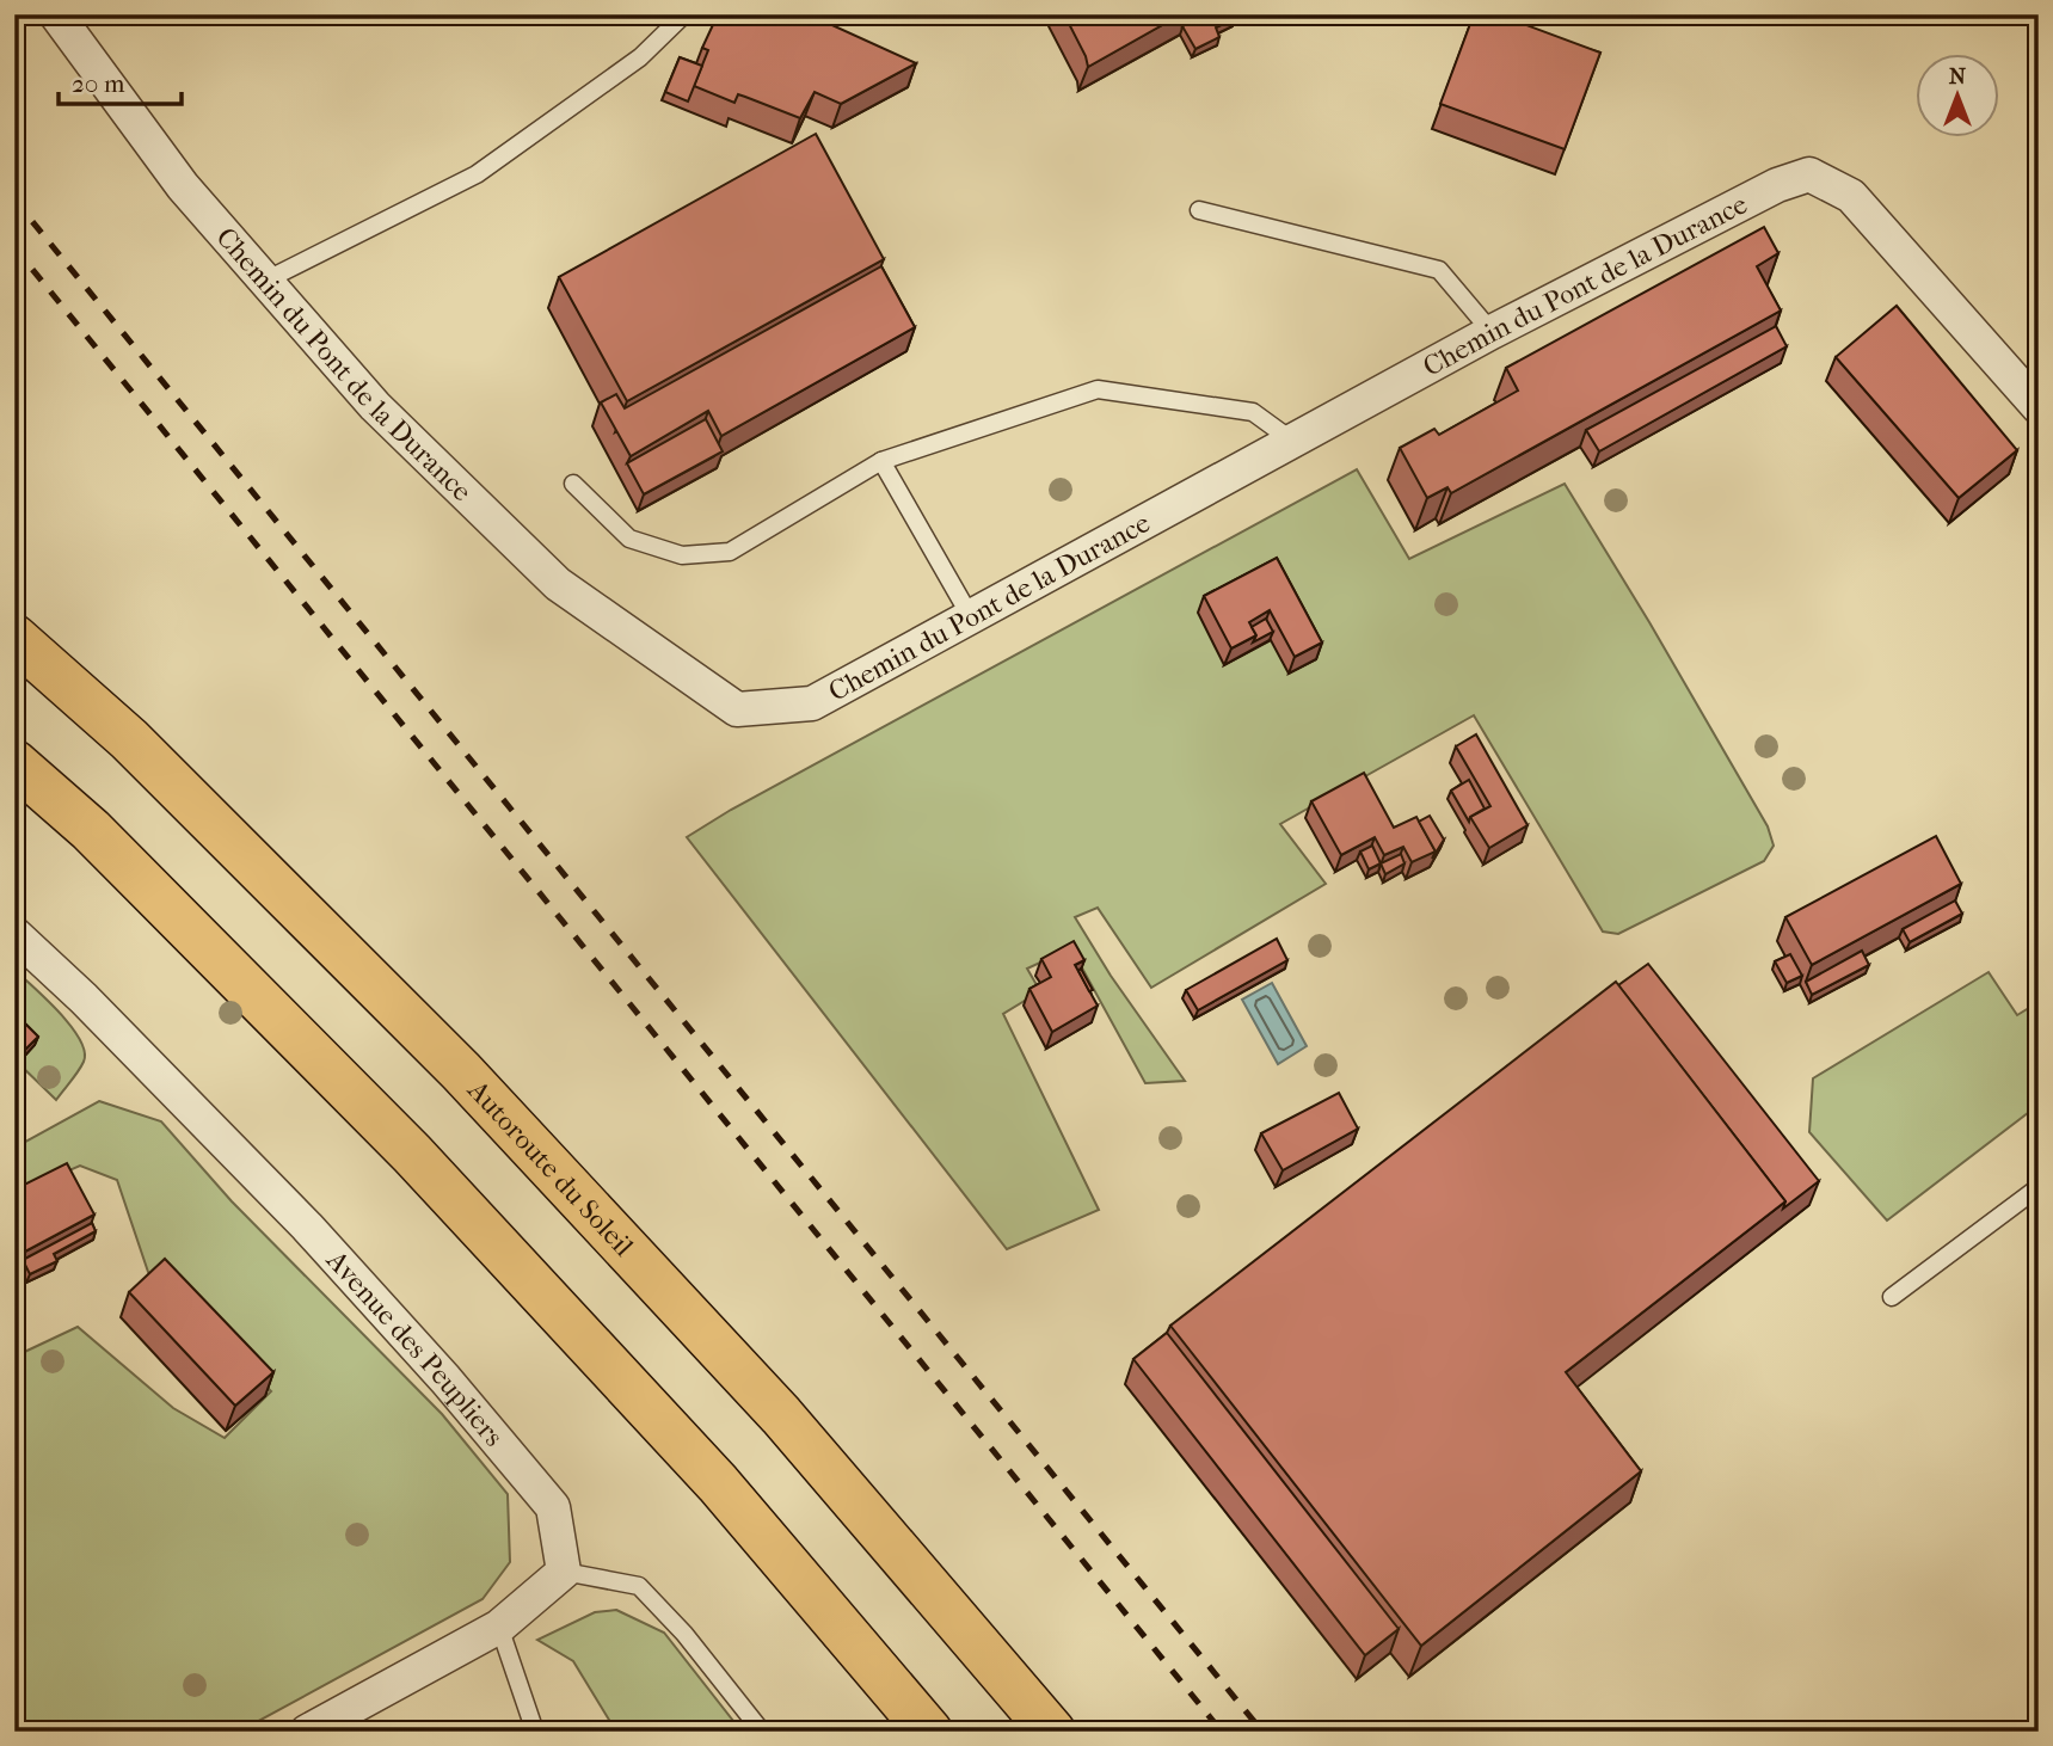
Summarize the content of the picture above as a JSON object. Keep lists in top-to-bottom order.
{
  "streets": {
    "highway": ["Autoroute du Soleil"],
    "street": ["Chemin du Pont de la Durance", "Avenue des Peupliers"]
  },
  "scale_bar": "20 m",
  "north": "top"
}
